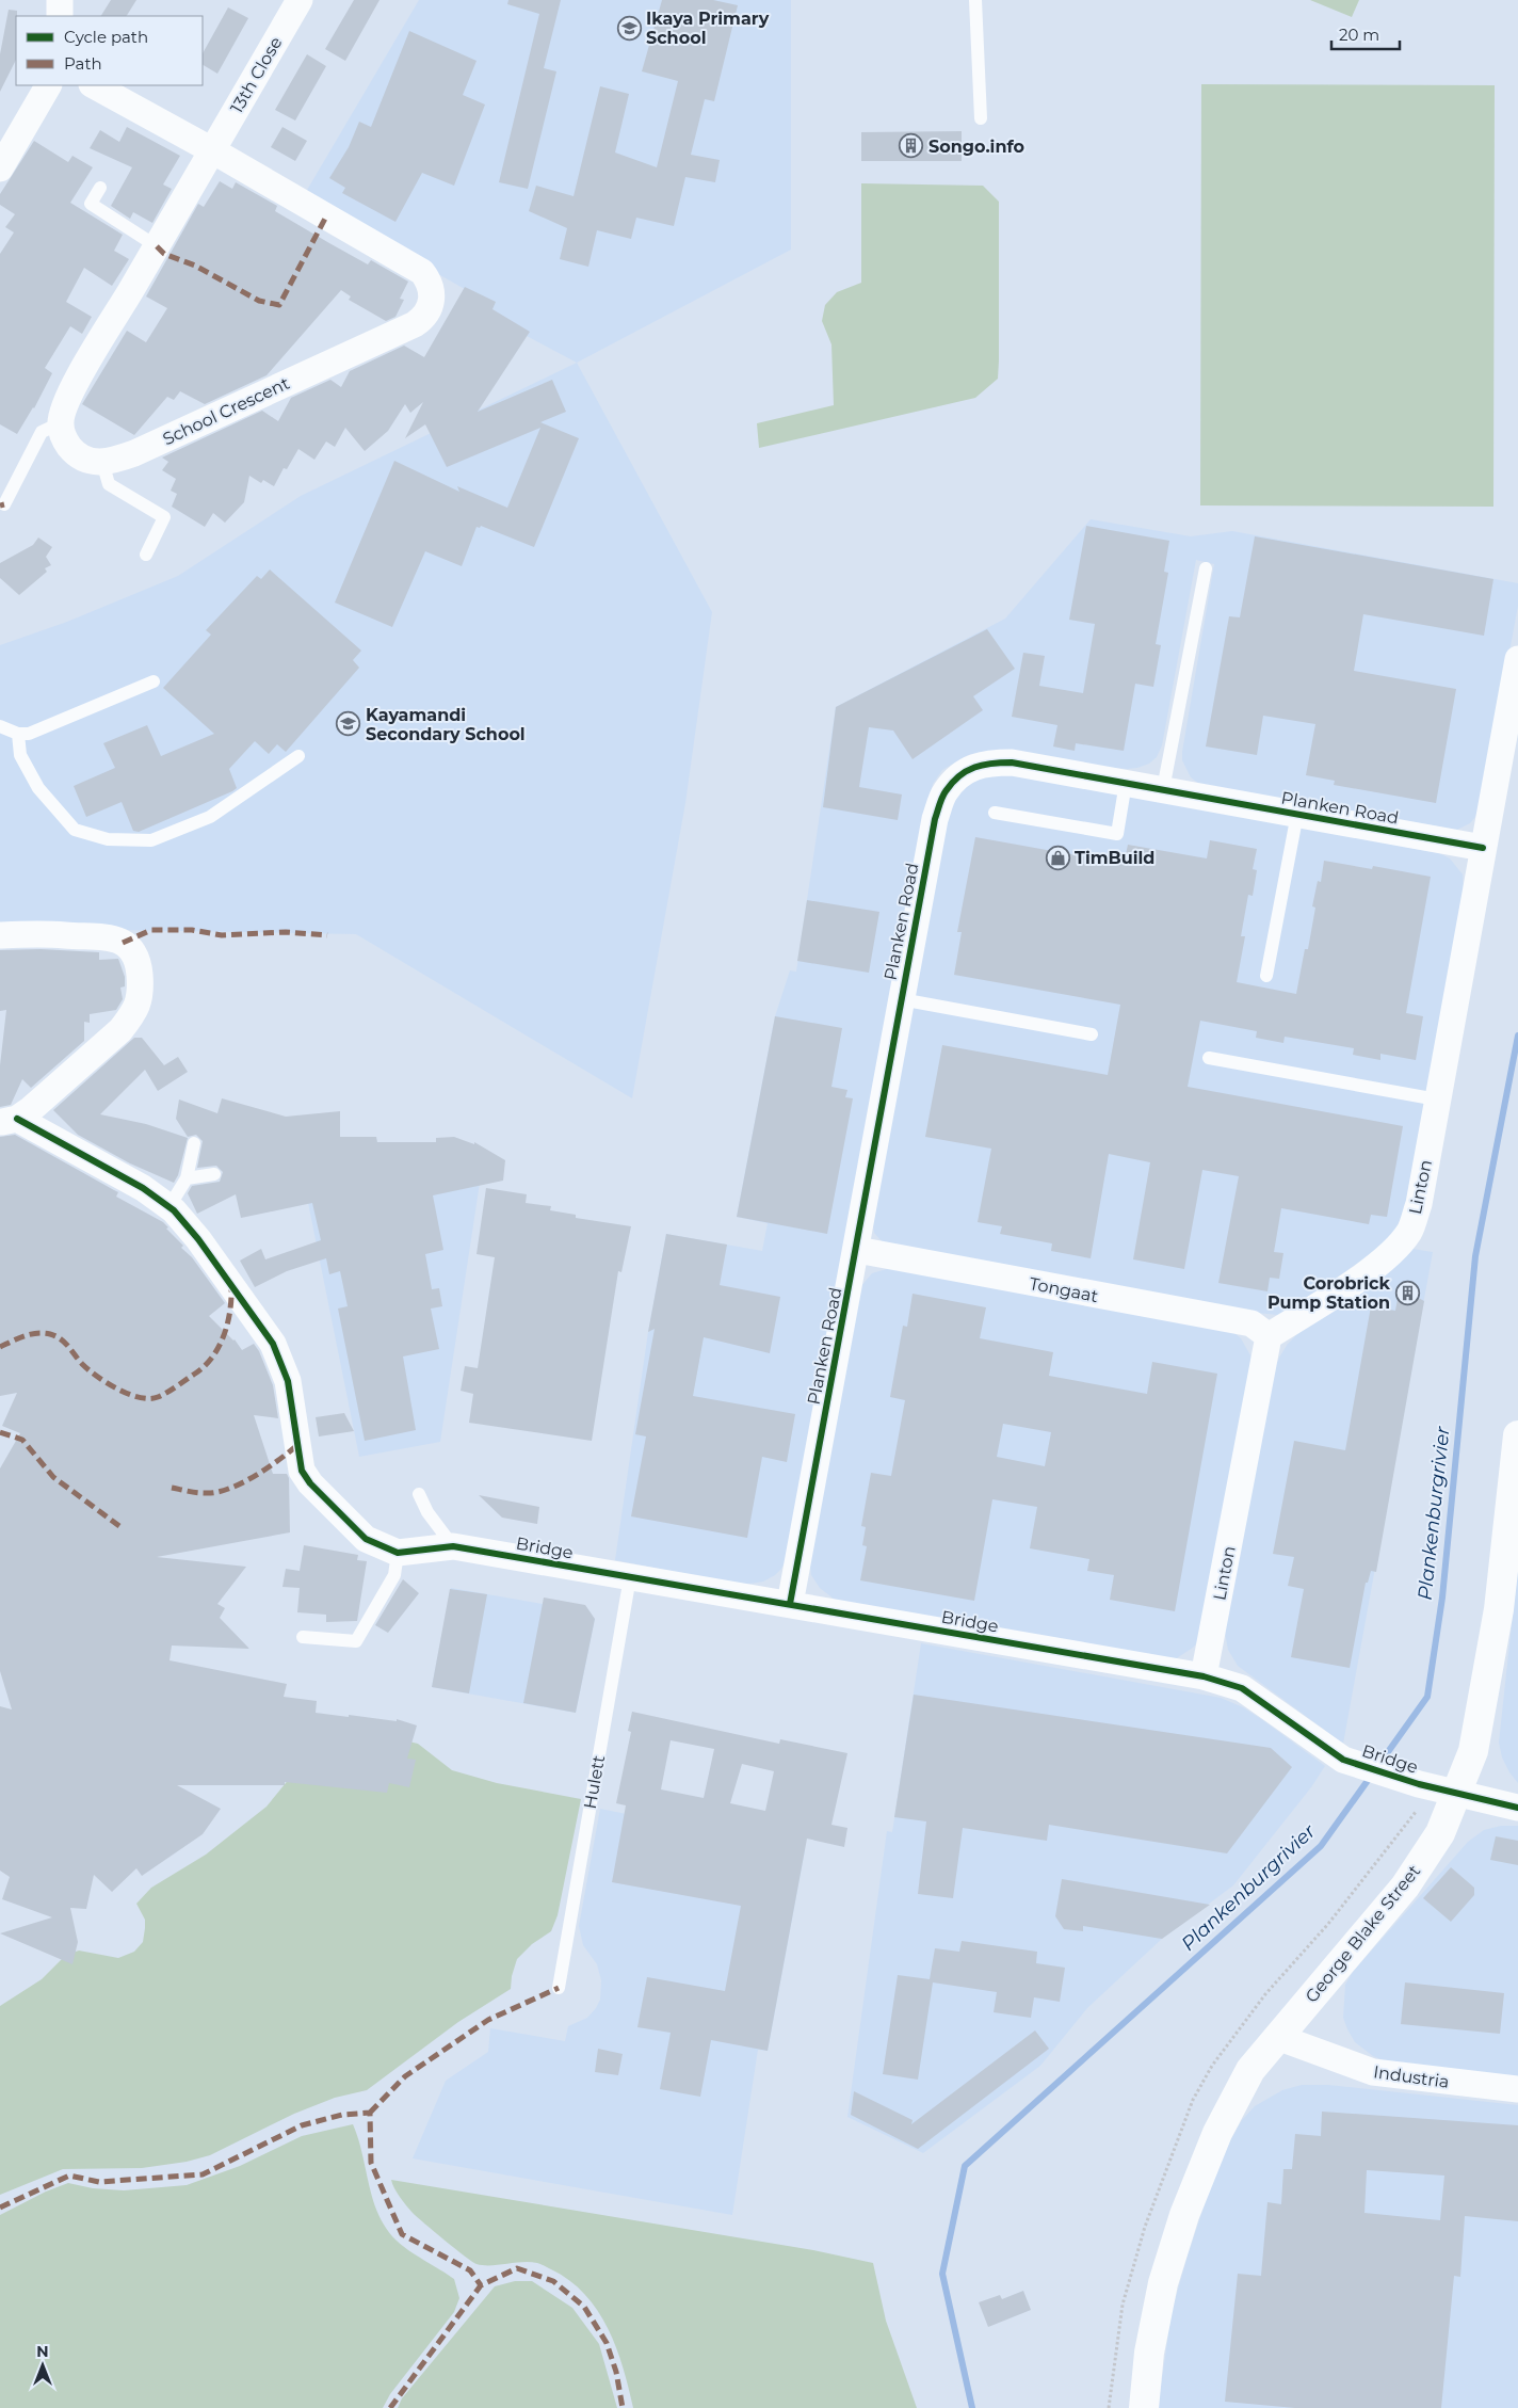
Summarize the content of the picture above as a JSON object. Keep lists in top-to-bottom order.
{
  "streets": {
    "street": [
      "13th Close",
      "School Crescent",
      "Planken Road",
      "Linton",
      "Tongaat",
      "Bridge",
      "George Blake Street",
      "Industria"
    ],
    "lane": ["Hulett"]
  },
  "crossings": [
    ["13th Close", "School Crescent"],
    ["Planken Road", "Linton"],
    ["Planken Road", "Tongaat"],
    ["Planken Road", "Bridge"],
    ["Linton", "Tongaat"],
    ["Linton", "Bridge"],
    ["Bridge", "Hulett"],
    ["Bridge", "George Blake Street"],
    ["George Blake Street", "Industria"]
  ],
  "water": ["Plankenburgrivier"],
  "places": {
    "school or university": ["Ikaya Primary School", "Kayamandi Secondary School"],
    "building": ["Songo.info", "Corobrick Pump Station"],
    "shop": ["TimBuild"]
  },
  "legend": ["Cycle path", "Path"],
  "scale_bar": "20 m",
  "north": "top"
}
